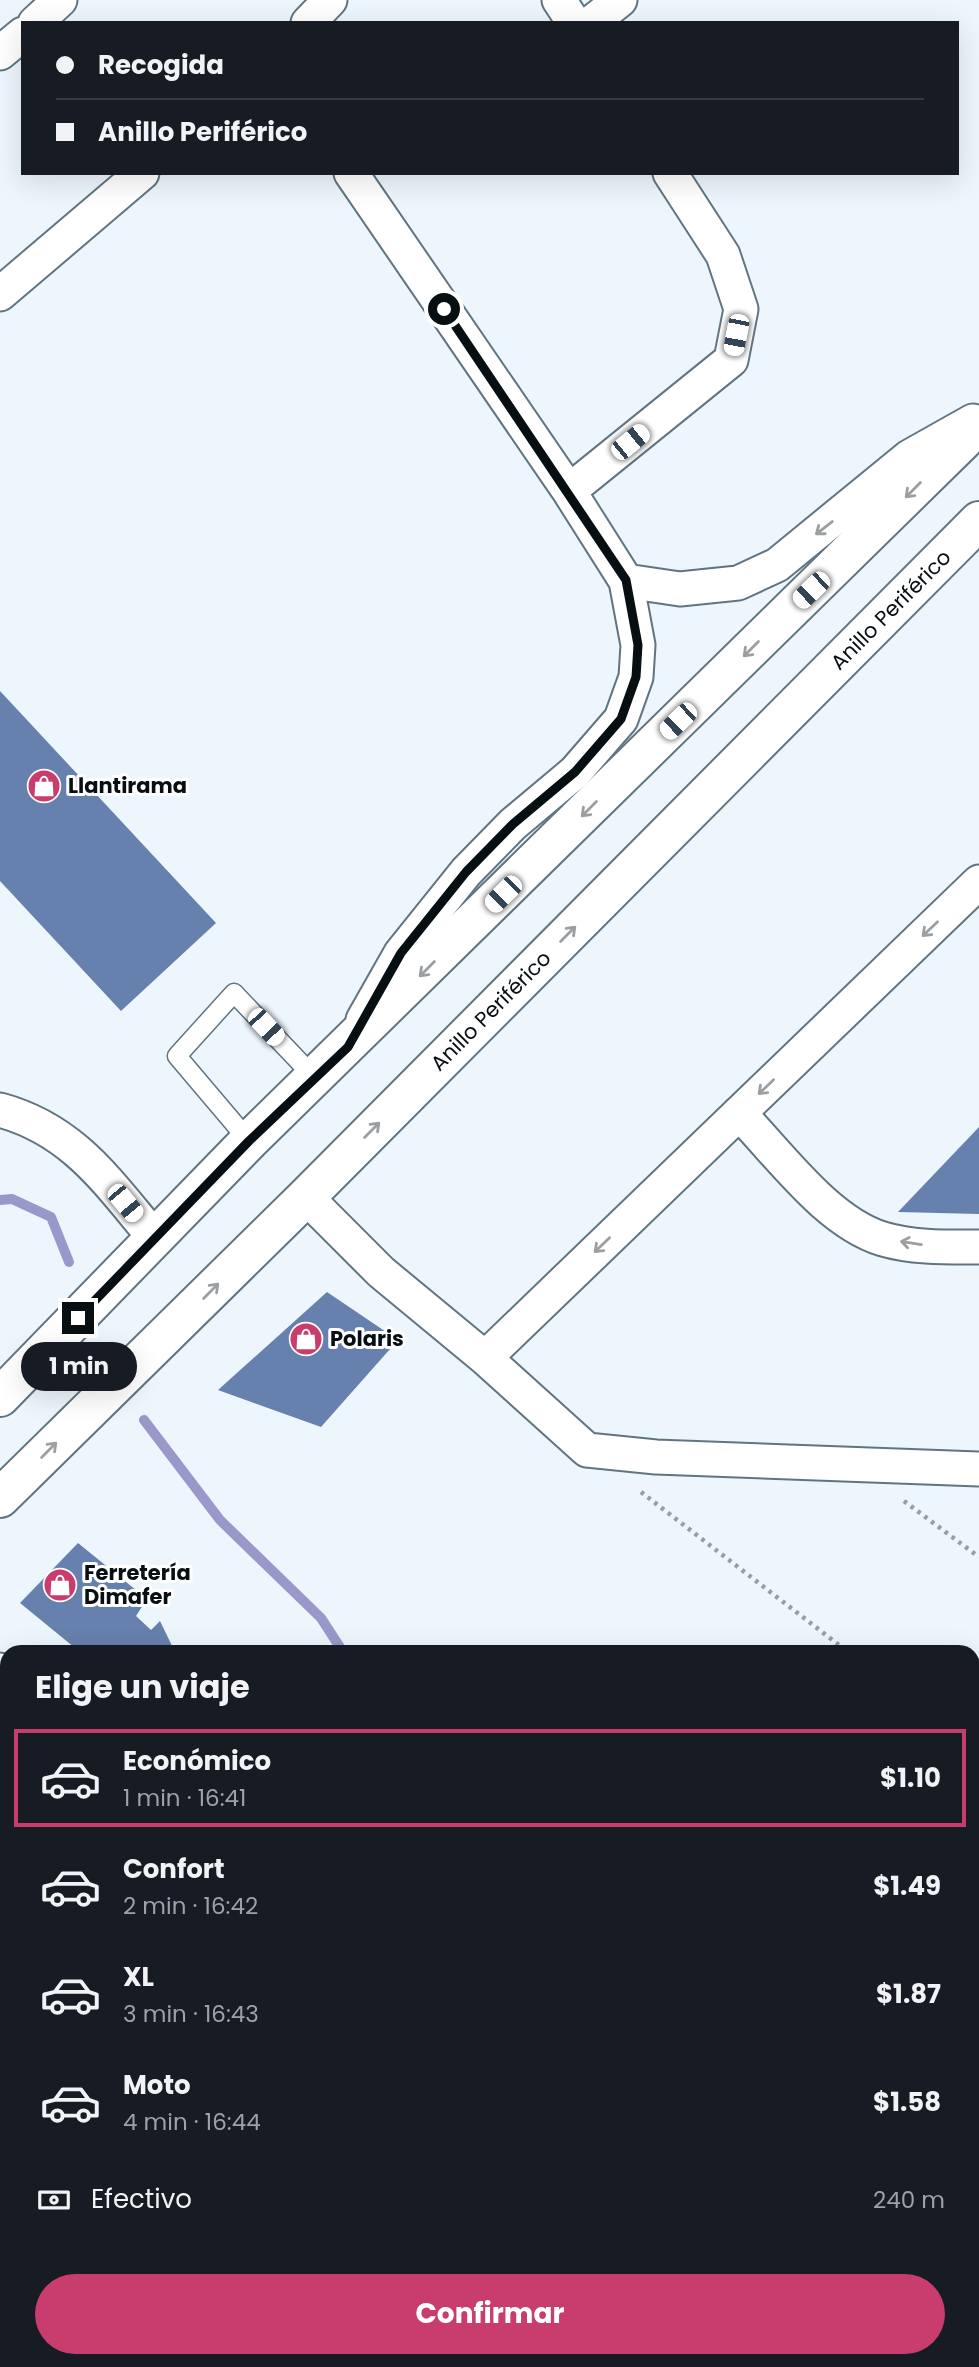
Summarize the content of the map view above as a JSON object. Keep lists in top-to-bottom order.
{
  "streets": {
    "highway": ["Anillo Periférico"]
  },
  "places": {
    "shop": ["Llantirama", "Polaris", "Ferretería Dimafer"]
  },
  "page": {
    "banner": ["Recogida", "Anillo Periférico"],
    "bubble": "1 min",
    "heading": "Elige un viaje",
    "list": [
      {
        "name": "Económico",
        "note": "1 min · 16:41",
        "value": "$1.10"
      },
      {
        "name": "Confort",
        "note": "2 min · 16:42",
        "value": "$1.49"
      },
      {
        "name": "XL",
        "note": "3 min · 16:43",
        "value": "$1.87"
      },
      {
        "name": "Moto",
        "note": "4 min · 16:44",
        "value": "$1.58"
      }
    ],
    "pay": ["Efectivo", "240 m"],
    "buttons": "Confirmar"
  }
}
